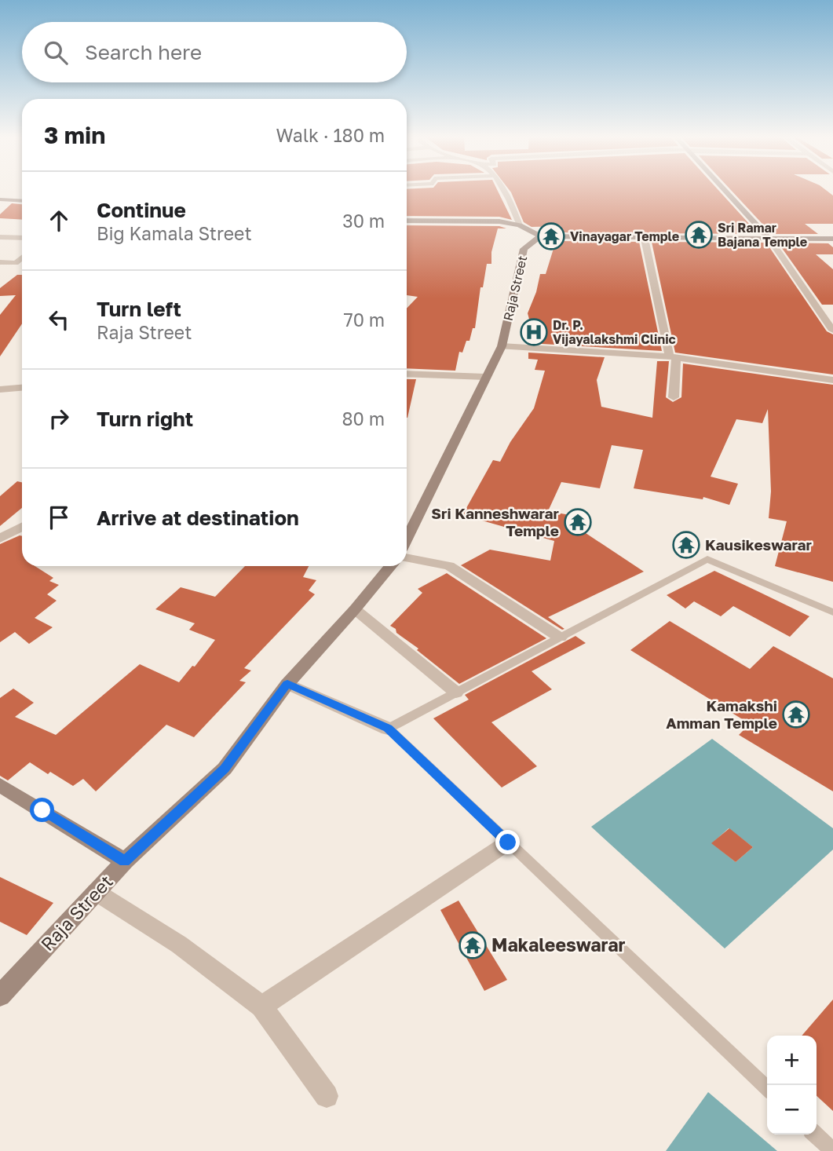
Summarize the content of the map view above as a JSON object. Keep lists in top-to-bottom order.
{
  "streets": {
    "main road": ["Raja Street"]
  },
  "places": {
    "temple": [
      "Sri Ramar Bajana Temple",
      "Vinayagar Temple",
      "Sri Kanneshwarar Temple",
      "Kausikeswarar",
      "Kamakshi Amman Temple",
      "Makaleeswarar"
    ],
    "hospital": ["Dr. P. Vijayalakshmi Clinic"]
  },
  "page": {
    "search": "Search here",
    "heading": ["3 min", "Walk · 180 m"],
    "list": [
      ["Continue", "Big Kamala Street", "30 m"],
      ["Turn left", "Raja Street", "70 m"],
      ["Turn right", "80 m"],
      "Arrive at destination"
    ],
    "map_buttons": ["+", "−"]
  }
}
